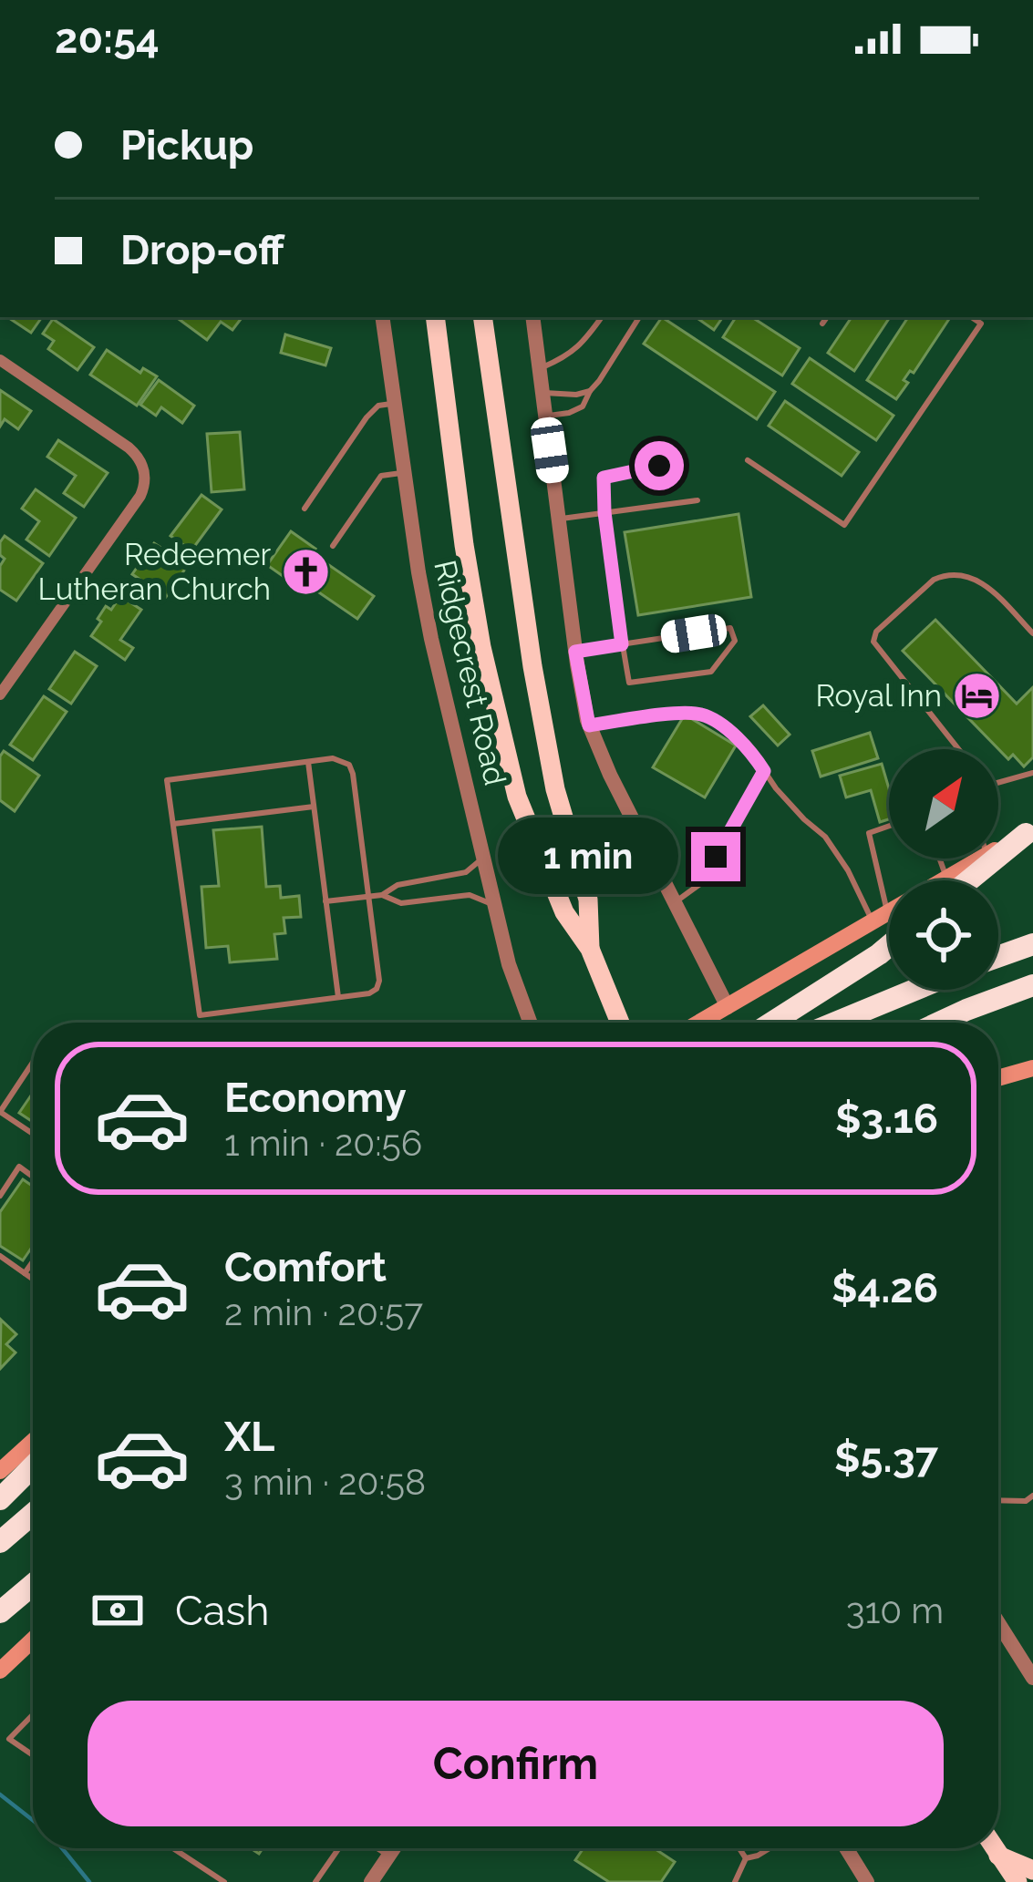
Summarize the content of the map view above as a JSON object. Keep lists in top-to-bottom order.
{
  "streets": {
    "street": ["Ridgecrest Road"]
  },
  "places": {
    "church": ["Redeemer Lutheran Church"],
    "hotel": ["Royal Inn"]
  },
  "north": "top right",
  "page": {
    "status": "20:54",
    "banner": ["Pickup", "Drop-off"],
    "bubble": "1 min",
    "list": [
      {
        "name": "Economy",
        "note": "1 min · 20:56",
        "value": "$3.16"
      },
      {
        "name": "Comfort",
        "note": "2 min · 20:57",
        "value": "$4.26"
      },
      {
        "name": "XL",
        "note": "3 min · 20:58",
        "value": "$5.37"
      }
    ],
    "pay": ["Cash", "310 m"],
    "buttons": "Confirm"
  }
}
